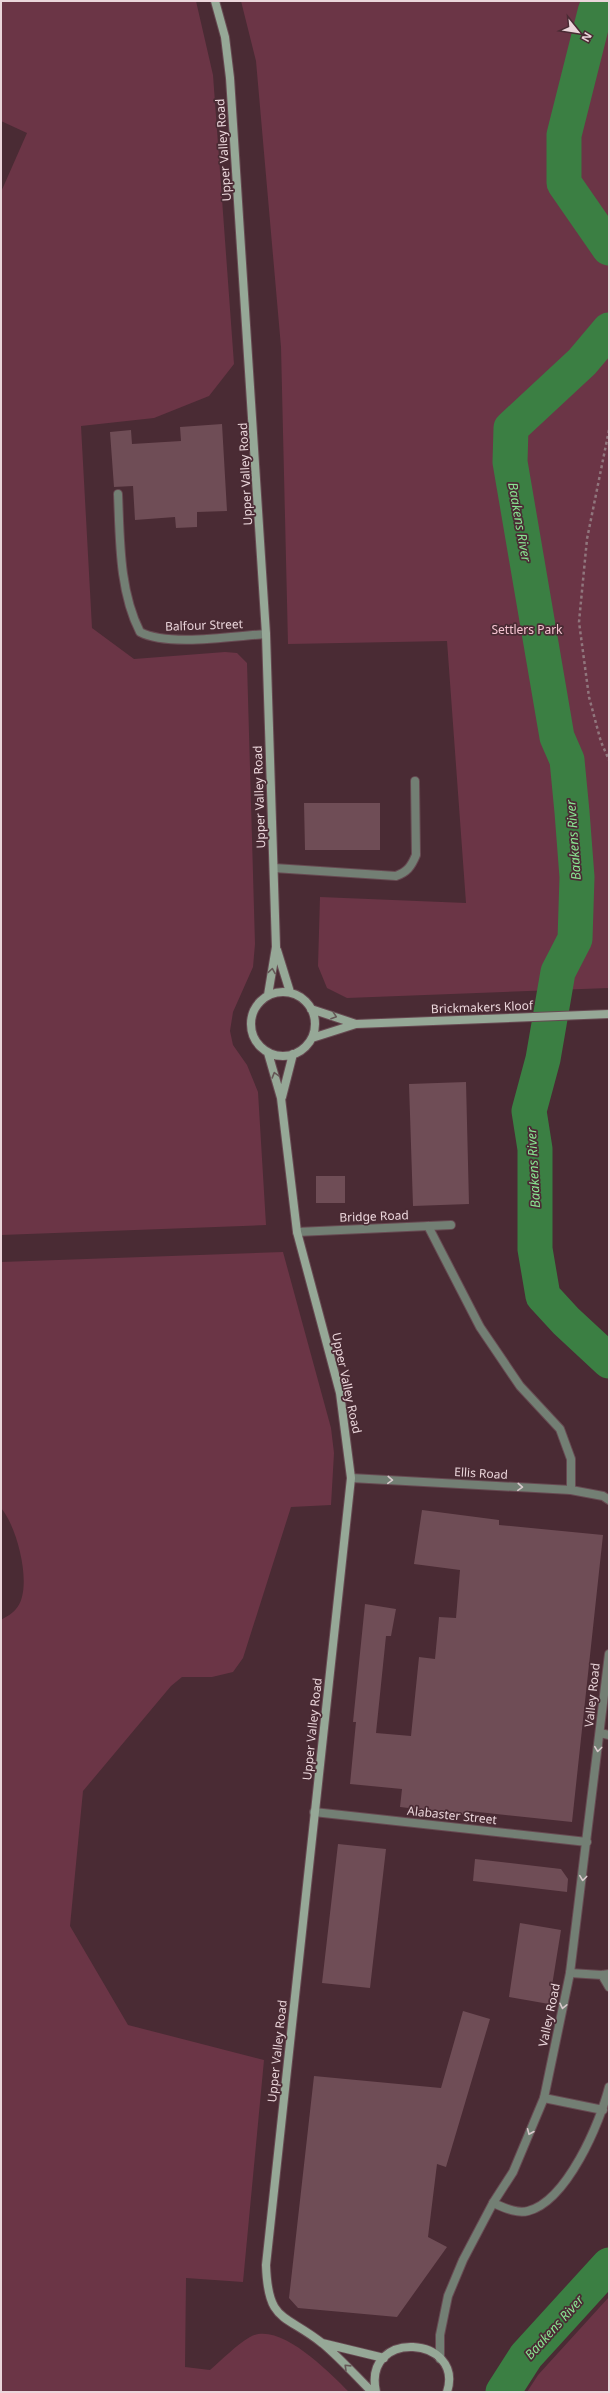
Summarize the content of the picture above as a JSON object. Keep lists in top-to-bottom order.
{
  "streets": {
    "street": [
      "Upper Valley Road",
      "Balfour Street",
      "Brickmakers Kloof",
      "Bridge Road",
      "Ellis Road",
      "Valley Road",
      "Alabaster Street"
    ]
  },
  "crossings": [
    ["Upper Valley Road", "Balfour Street"],
    ["Upper Valley Road", "Brickmakers Kloof"],
    ["Upper Valley Road", "Bridge Road"],
    ["Upper Valley Road", "Ellis Road"],
    ["Upper Valley Road", "Alabaster Street"],
    ["Valley Road", "Alabaster Street"]
  ],
  "one_way": ["Ellis Road", "Valley Road"],
  "water": ["Baakens River"],
  "parks": ["Settlers Park"],
  "north": "bottom right"
}
